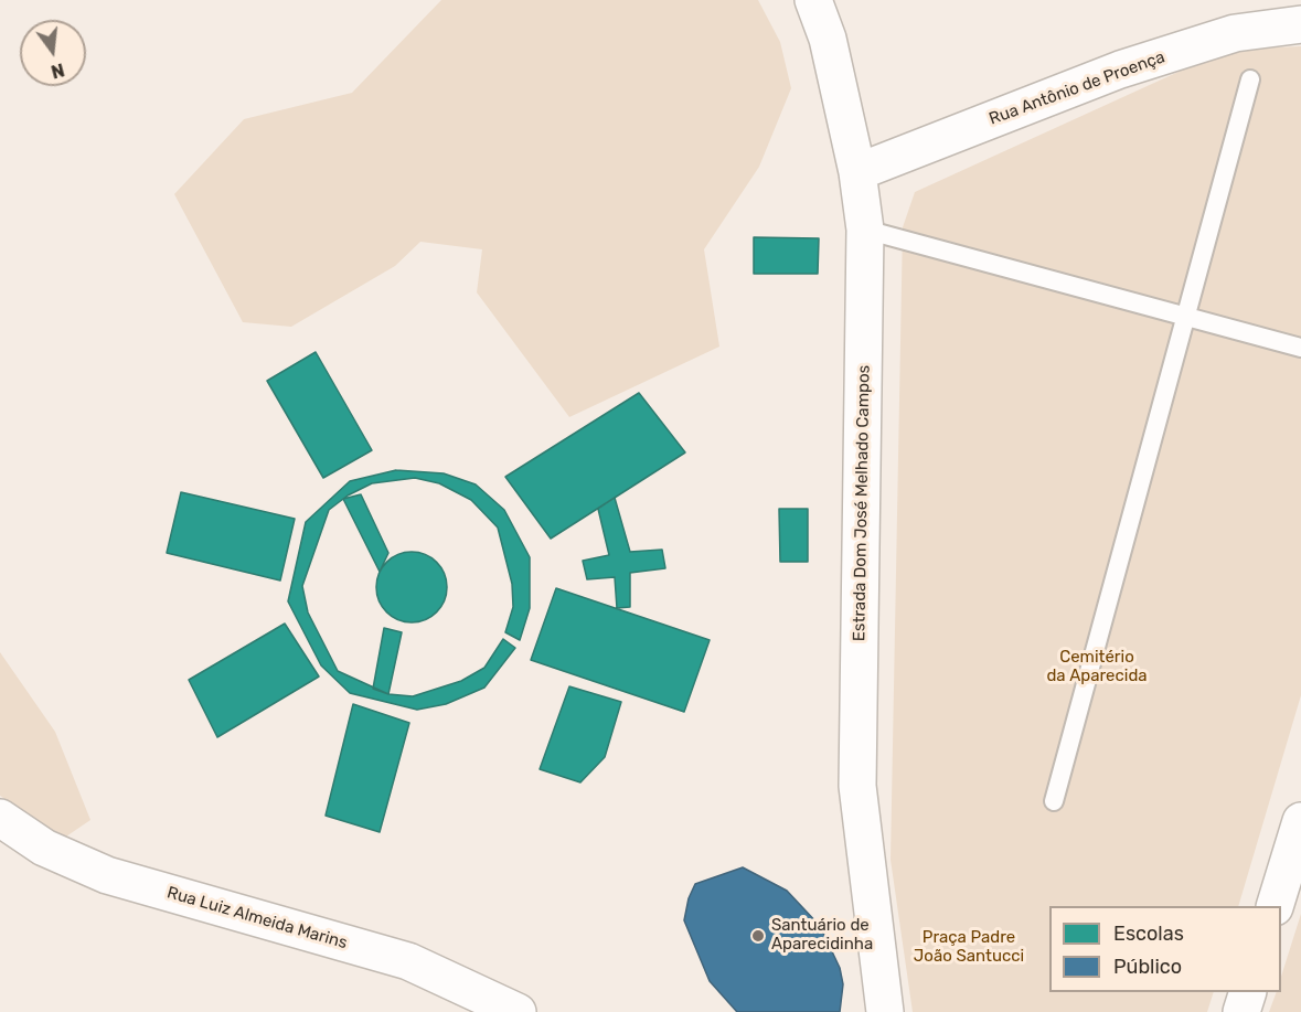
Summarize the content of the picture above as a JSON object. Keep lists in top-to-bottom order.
{
  "streets": {
    "street": ["Rua Antônio de Proença", "Estrada Dom José Melhado Campos", "Rua Luiz Almeida Marins"]
  },
  "crossings": [
    ["Rua Antônio de Proença", "Estrada Dom José Melhado Campos"]
  ],
  "parks": ["Cemitério da Aparecida", "Praça Padre João Santucci"],
  "places": ["Santuário de Aparecidinha"],
  "legend": ["Escolas", "Público"],
  "north": "bottom"
}
